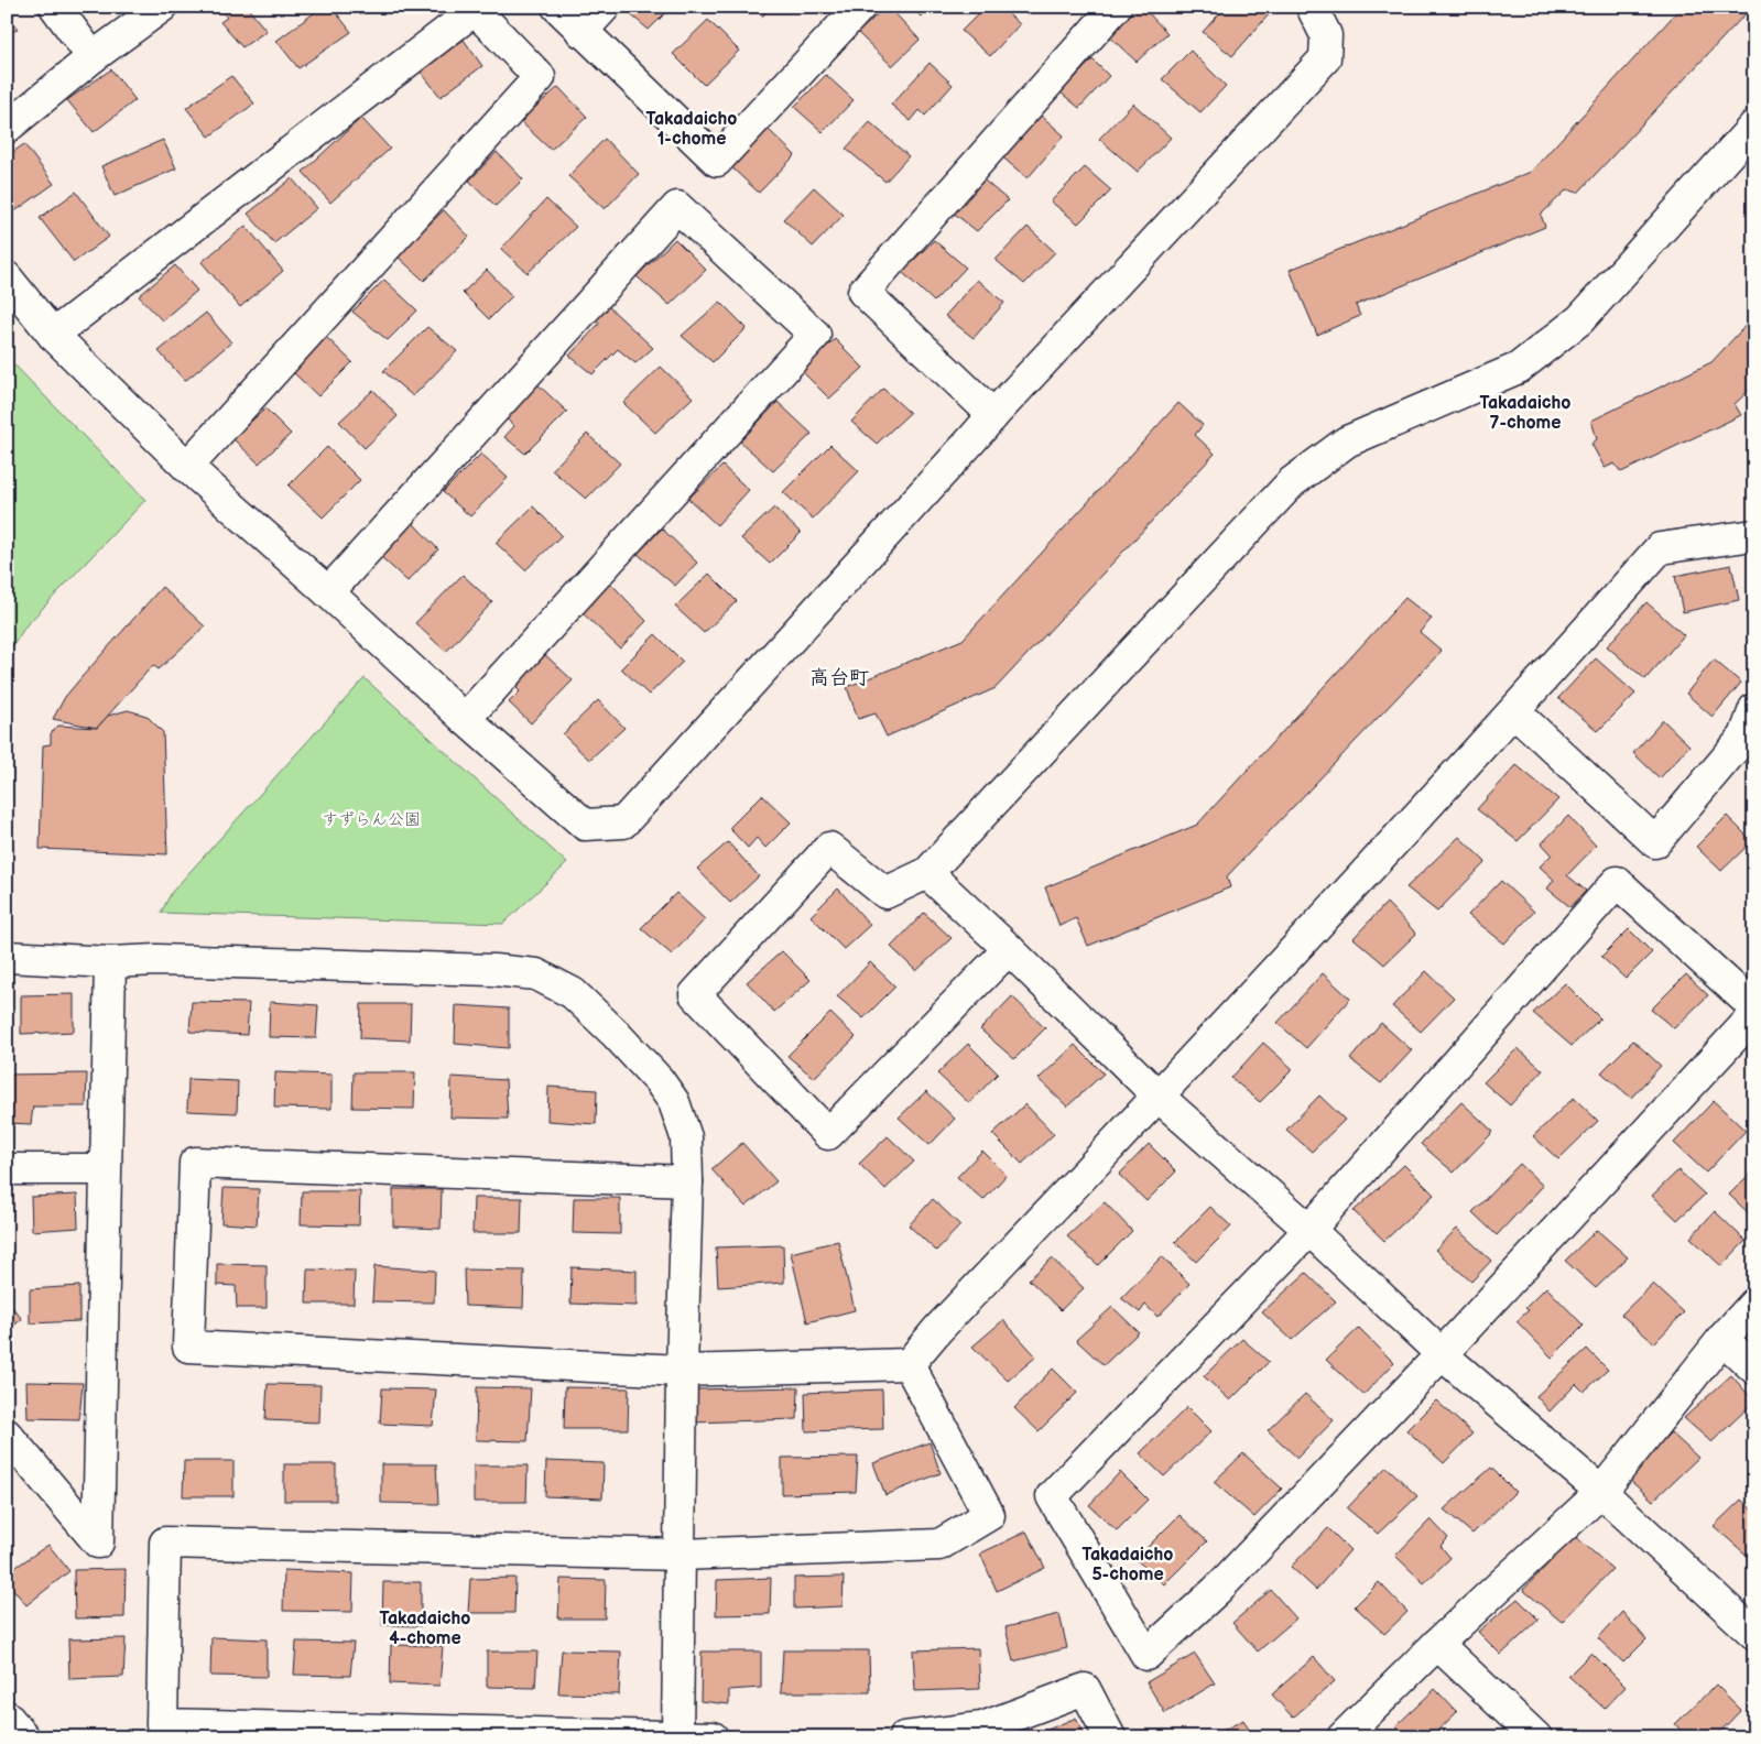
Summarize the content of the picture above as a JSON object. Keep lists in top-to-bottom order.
{
  "districts": [
    "Takadaicho 1-chome",
    "Takadaicho 7-chome",
    "高台町",
    "Takadaicho 5-chome",
    "Takadaicho 4-chome"
  ],
  "parks": ["すずらん公園"]
}
